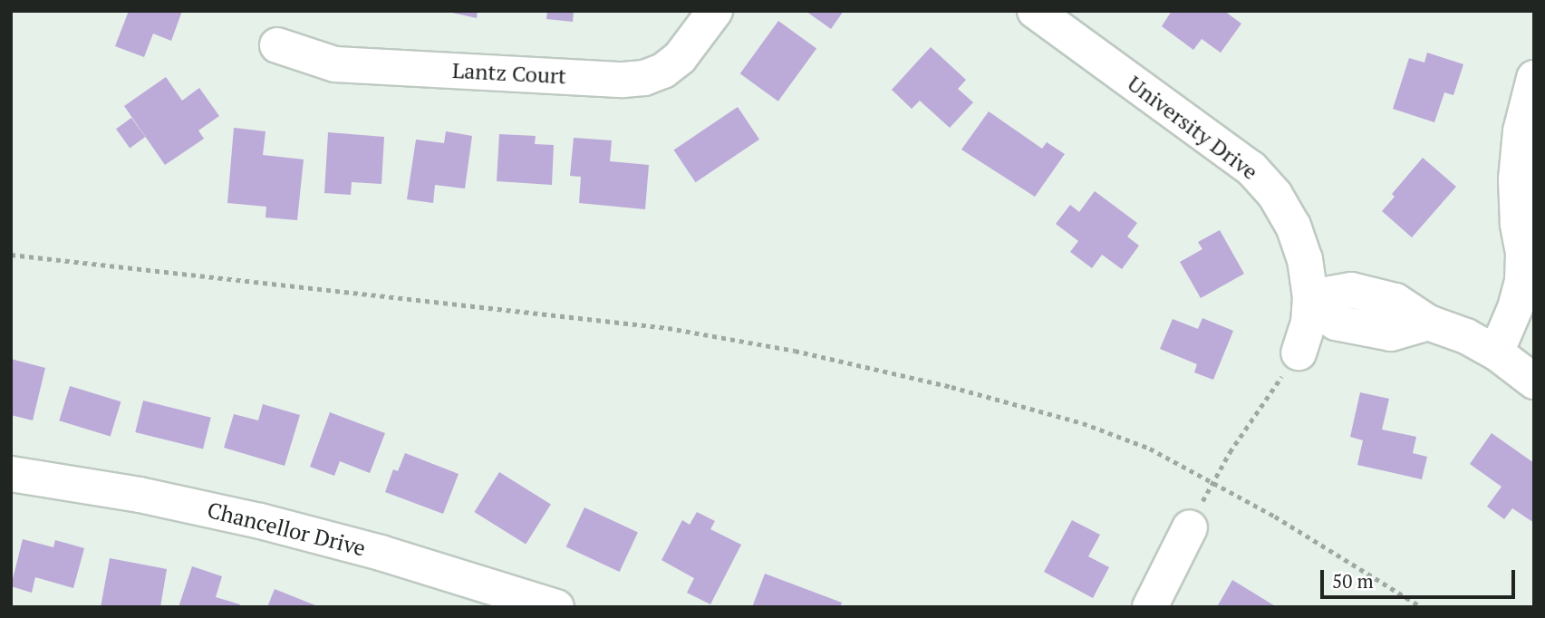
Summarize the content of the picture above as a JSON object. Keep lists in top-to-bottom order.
{
  "streets": {
    "street": ["Lantz Court", "University Drive", "Chancellor Drive"]
  },
  "scale_bar": "50 m"
}
